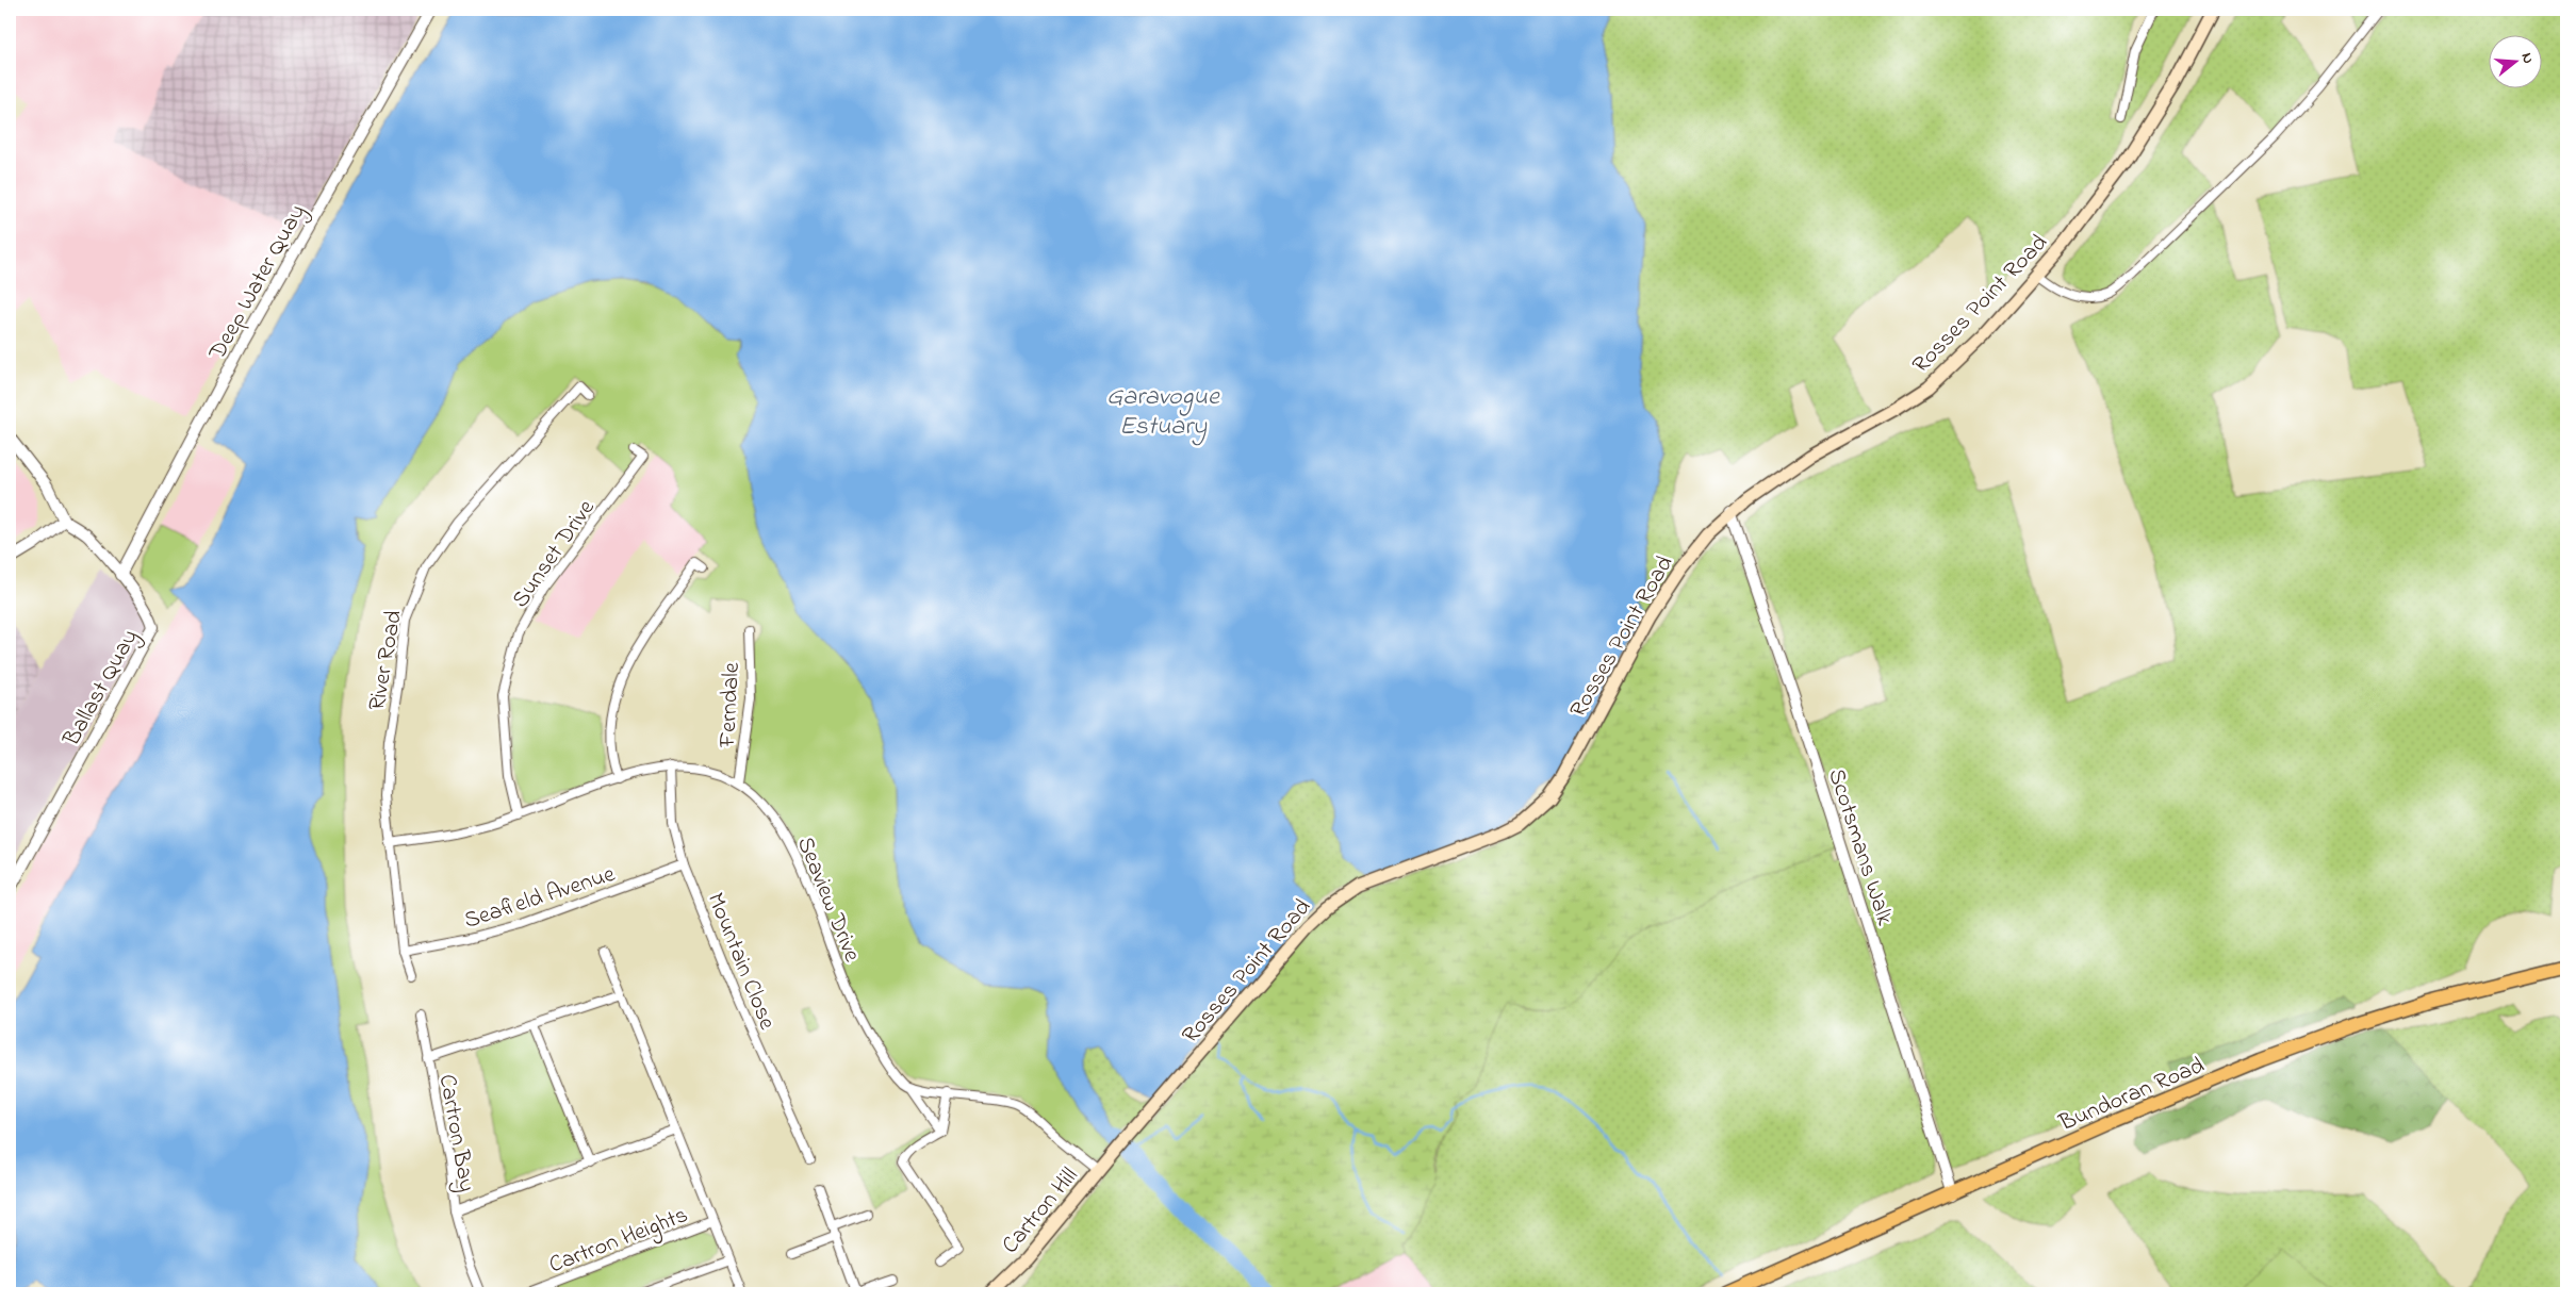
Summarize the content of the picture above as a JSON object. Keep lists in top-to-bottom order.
{
  "streets": {
    "highway": ["Bundoran Road"],
    "main road": ["Rosses Point Road", "Cartron Hill"],
    "street": [
      "Deep Water Quay",
      "Sunset Drive",
      "River Road",
      "Ballast Quay",
      "Ferndale",
      "Scotsmans Walk",
      "Seafield Avenue",
      "Seaview Drive",
      "Mountain Close",
      "Cartron Bay",
      "Cartron Heights"
    ]
  },
  "crossings": [
    ["Deep Water Quay", "Ballast Quay"],
    ["Rosses Point Road", "Scotsmans Walk"],
    ["Rosses Point Road", "Cartron Hill"],
    ["Sunset Drive", "Seaview Drive"],
    ["River Road", "Seafield Avenue"],
    ["River Road", "Seaview Drive"],
    ["Ferndale", "Seaview Drive"],
    ["Scotsmans Walk", "Bundoran Road"],
    ["Seafield Avenue", "Mountain Close"],
    ["Seaview Drive", "Mountain Close"]
  ],
  "water": ["Garavogue Estuary"],
  "north": "right"
}
